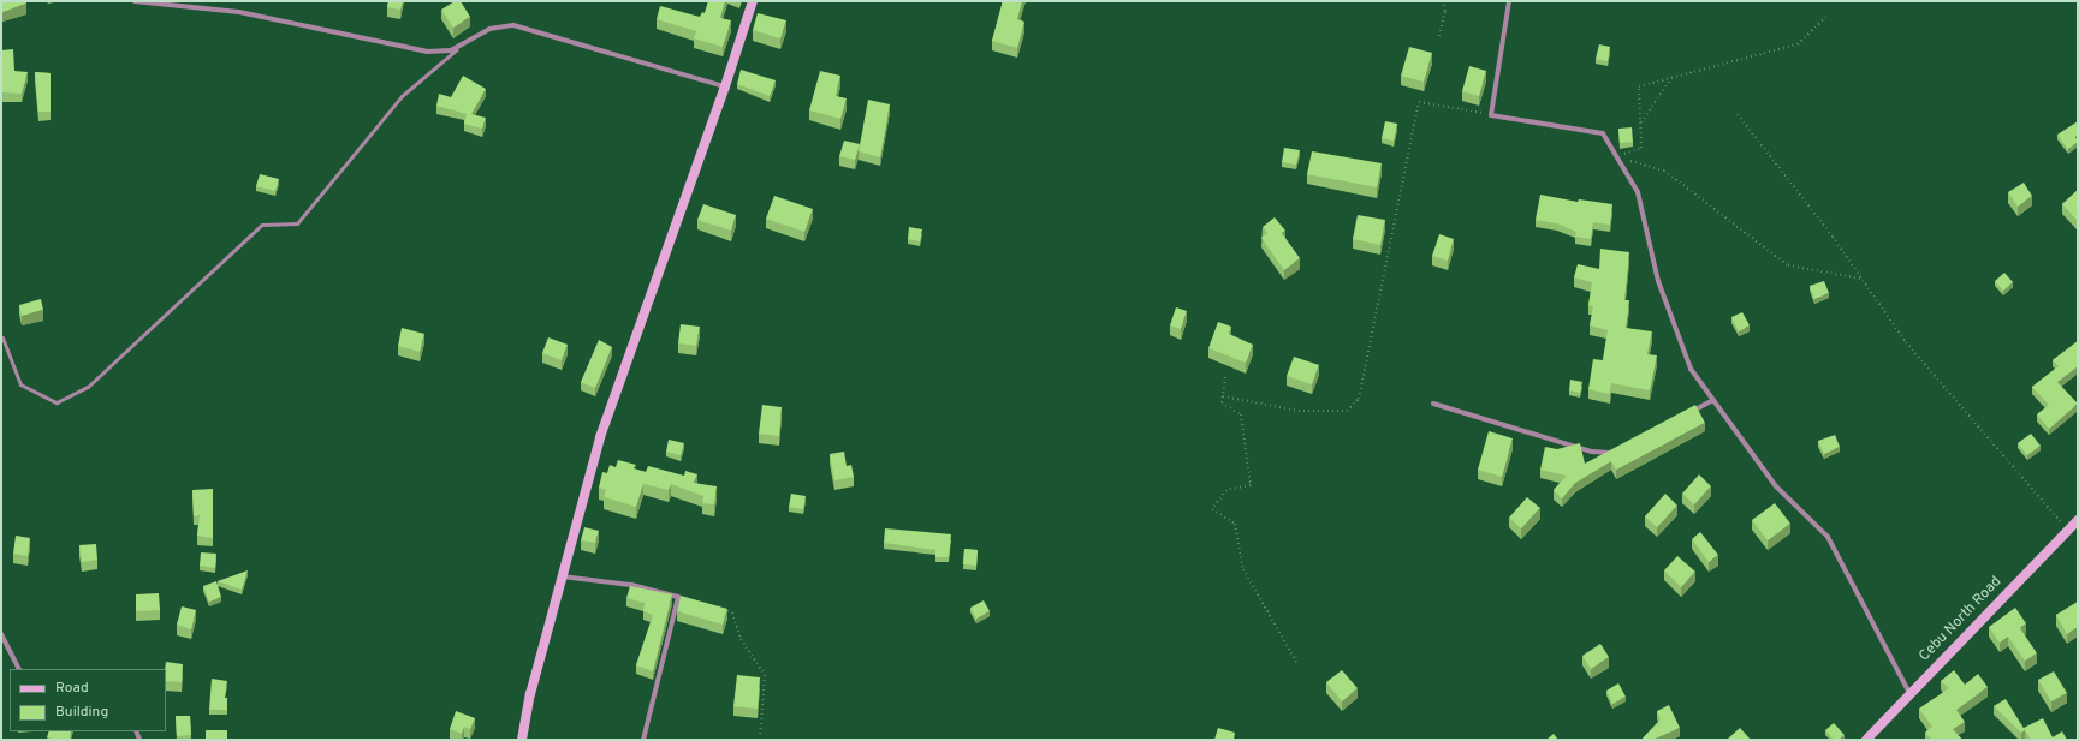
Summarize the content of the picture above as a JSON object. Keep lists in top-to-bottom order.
{
  "streets": {
    "street": ["Cebu North Road"]
  },
  "legend": ["Road", "Building"]
}
